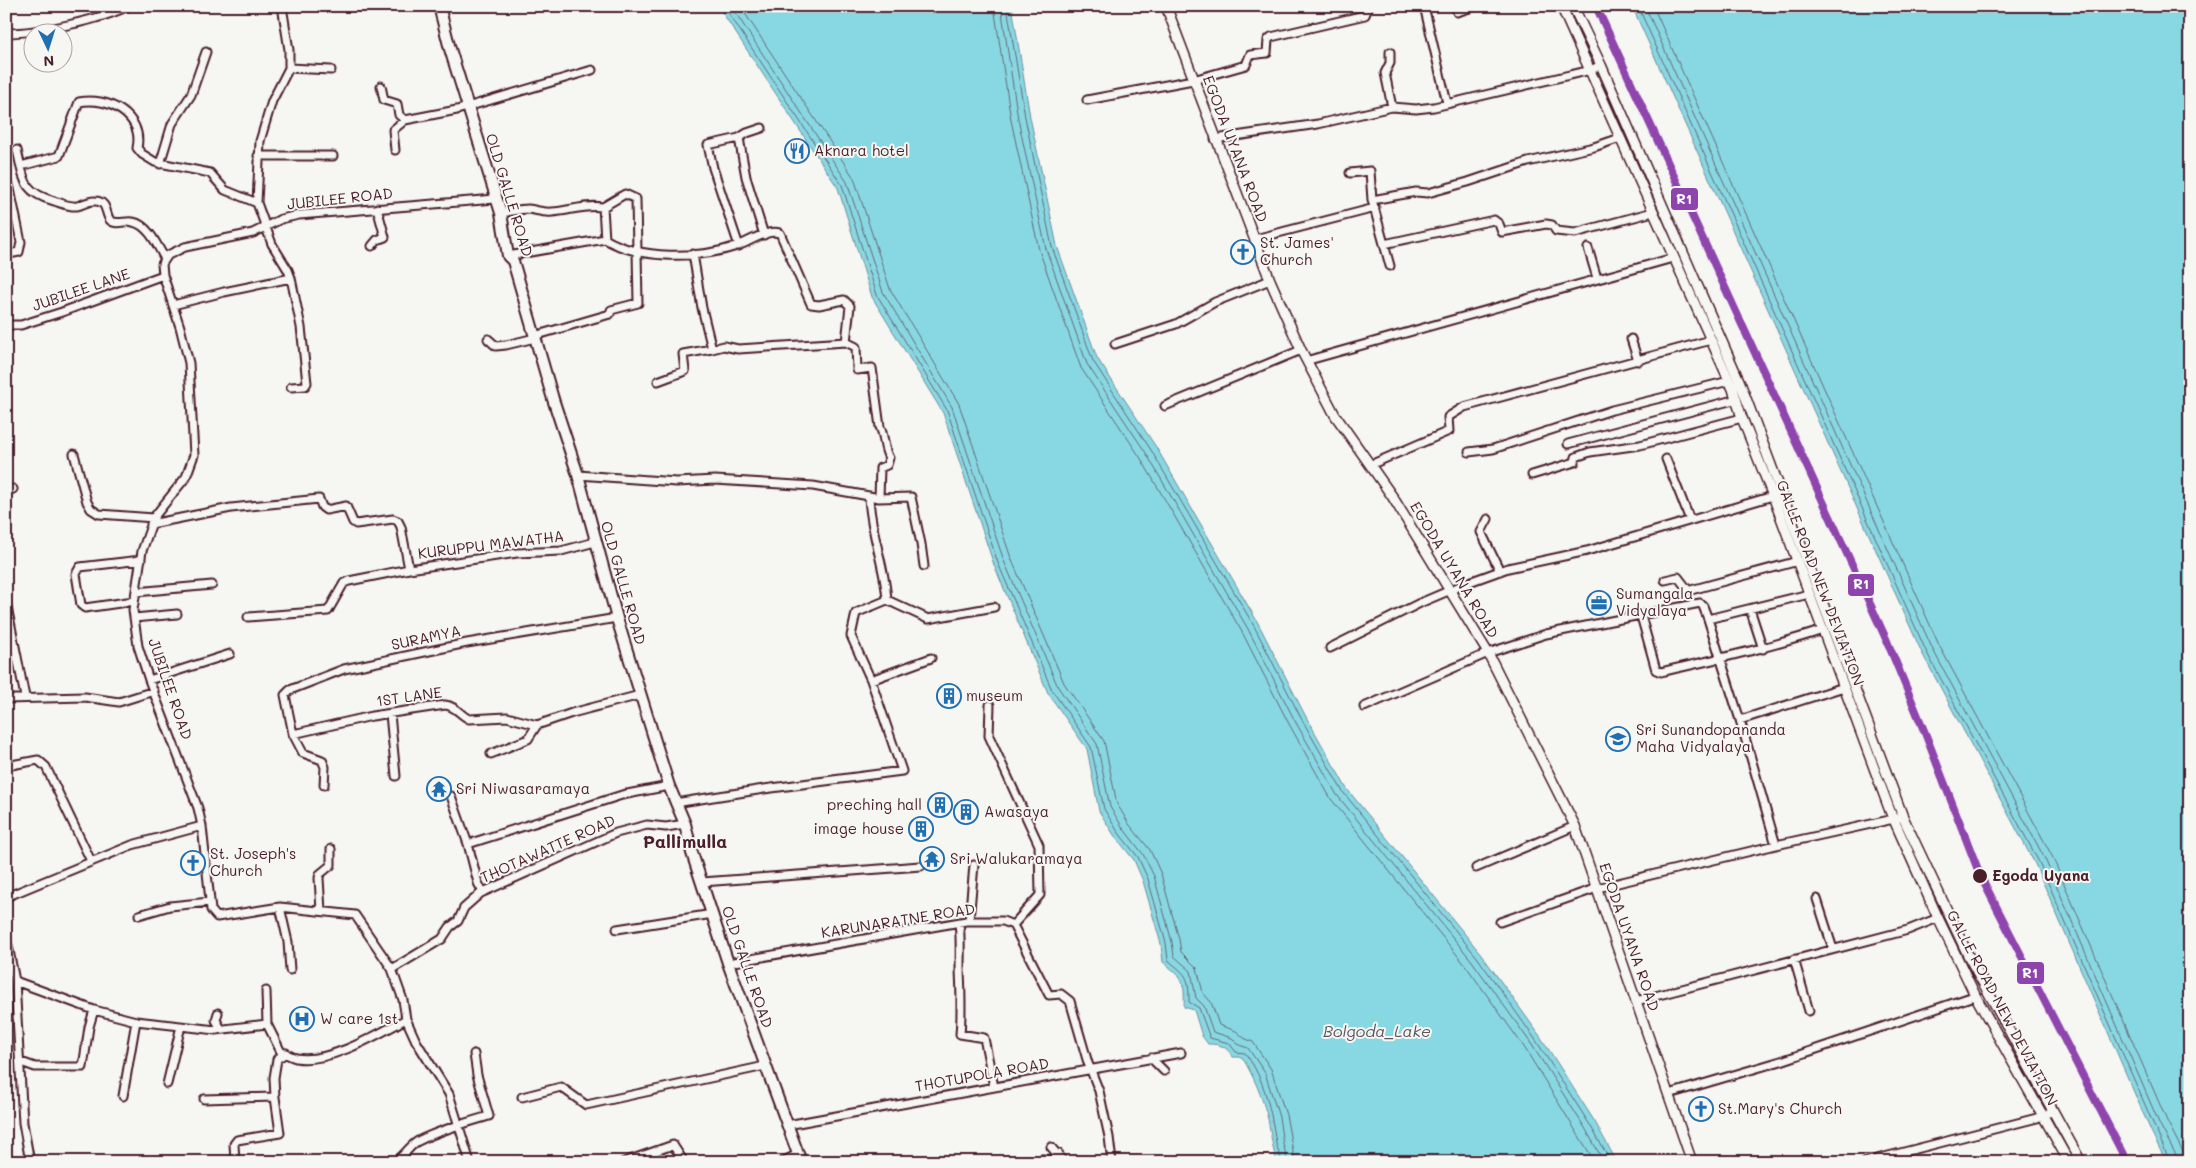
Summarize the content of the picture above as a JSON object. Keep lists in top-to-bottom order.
{
  "streets": {
    "highway": ["OLD GALLE ROAD"],
    "main road": ["EGODA UYANA ROAD", "GALLE ROAD NEW DEVIATION"],
    "street": [
      "JUBILEE ROAD",
      "JUBILEE LANE",
      "KURUPPU MAWATHA",
      "SURAMYA",
      "1ST LANE",
      "THOTAWATTE ROAD",
      "KARUNARATNE ROAD",
      "THOTUPOLA ROAD"
    ]
  },
  "crossings": [
    ["OLD GALLE ROAD", "JUBILEE ROAD"],
    ["OLD GALLE ROAD", "KURUPPU MAWATHA"],
    ["OLD GALLE ROAD", "SURAMYA"],
    ["OLD GALLE ROAD", "THOTAWATTE ROAD"],
    ["OLD GALLE ROAD", "KARUNARATNE ROAD"],
    ["OLD GALLE ROAD", "THOTUPOLA ROAD"],
    ["JUBILEE ROAD", "JUBILEE LANE"],
    ["JUBILEE ROAD", "KURUPPU MAWATHA"],
    ["SURAMYA", "1ST LANE"]
  ],
  "districts": ["Pallimulla"],
  "water": ["Bolgoda_Lake"],
  "places": {
    "restaurant": ["Aknara hotel"],
    "church": ["St. James' Church", "St. Joseph's Church", "St.Mary's Church"],
    "office": ["Sumangala Vidyalaya"],
    "building": [
      "museum",
      "preching hall",
      "Awasaya",
      "image house"
    ],
    "school or university": ["Sri Sunandopananda Maha Vidyalaya"],
    "temple": ["Sri Niwasaramaya", "Sri Walukaramaya"],
    "other": ["Egoda Uyana"],
    "hospital": ["W care 1st"]
  },
  "lines": ["transit line R1"],
  "north": "bottom"
}
